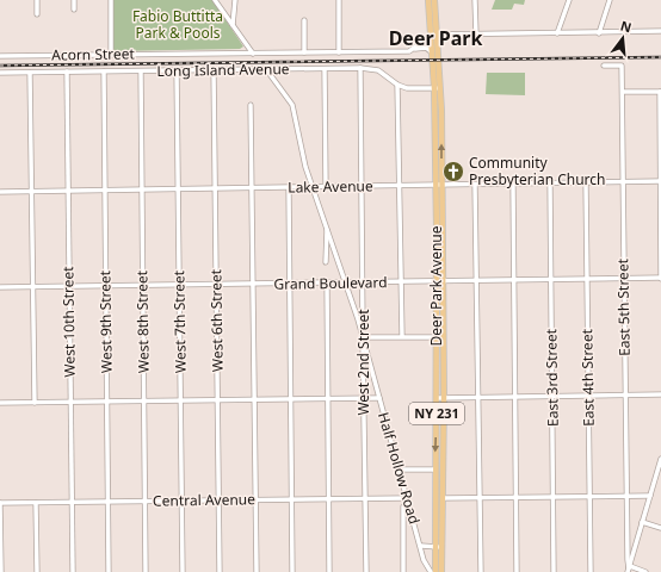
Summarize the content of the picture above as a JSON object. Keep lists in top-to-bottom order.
{
  "streets": {
    "main road": ["Deer Park Avenue", "NY 231"],
    "street": [
      "Acorn Street",
      "Long Island Avenue",
      "Lake Avenue",
      "Grand Boulevard",
      "East 5th Street",
      "West 6th Street",
      "West 10th Street",
      "West 9th Street",
      "West 8th Street",
      "West 7th Street",
      "West 2nd Street",
      "East 3rd Street",
      "East 4th Street",
      "Half Hollow Road",
      "Central Avenue"
    ]
  },
  "crossings": [
    ["Acorn Street", "Deer Park Avenue"],
    ["Long Island Avenue", "Deer Park Avenue"],
    ["Long Island Avenue", "West 6th Street"],
    ["Long Island Avenue", "West 10th Street"],
    ["Long Island Avenue", "West 9th Street"],
    ["Long Island Avenue", "West 8th Street"],
    ["Long Island Avenue", "West 7th Street"],
    ["Long Island Avenue", "West 2nd Street"],
    ["Long Island Avenue", "Half Hollow Road"],
    ["Lake Avenue", "Deer Park Avenue"],
    ["Lake Avenue", "East 5th Street"],
    ["Lake Avenue", "West 6th Street"],
    ["Lake Avenue", "West 10th Street"],
    ["Lake Avenue", "West 9th Street"],
    ["Lake Avenue", "West 8th Street"],
    ["Lake Avenue", "West 7th Street"],
    ["Lake Avenue", "West 2nd Street"],
    ["Lake Avenue", "East 3rd Street"],
    ["Lake Avenue", "East 4th Street"],
    ["Lake Avenue", "Half Hollow Road"],
    ["Grand Boulevard", "Deer Park Avenue"],
    ["Grand Boulevard", "East 5th Street"],
    ["Grand Boulevard", "West 6th Street"],
    ["Grand Boulevard", "West 10th Street"],
    ["Grand Boulevard", "West 9th Street"],
    ["Grand Boulevard", "West 8th Street"],
    ["Grand Boulevard", "West 7th Street"],
    ["Grand Boulevard", "West 2nd Street"],
    ["Grand Boulevard", "East 3rd Street"],
    ["Grand Boulevard", "East 4th Street"],
    ["Grand Boulevard", "Half Hollow Road"],
    ["Deer Park Avenue", "Half Hollow Road"],
    ["West 6th Street", "Central Avenue"],
    ["West 10th Street", "Central Avenue"],
    ["West 9th Street", "Central Avenue"],
    ["West 8th Street", "Central Avenue"],
    ["West 7th Street", "Central Avenue"],
    ["West 2nd Street", "Half Hollow Road"],
    ["West 2nd Street", "Central Avenue"],
    ["Half Hollow Road", "Central Avenue"]
  ],
  "districts": ["Deer Park"],
  "parks": ["Fabio Buttitta Park & Pools"],
  "places": {
    "church": ["Community Presbyterian Church"]
  },
  "north": "top"
}
